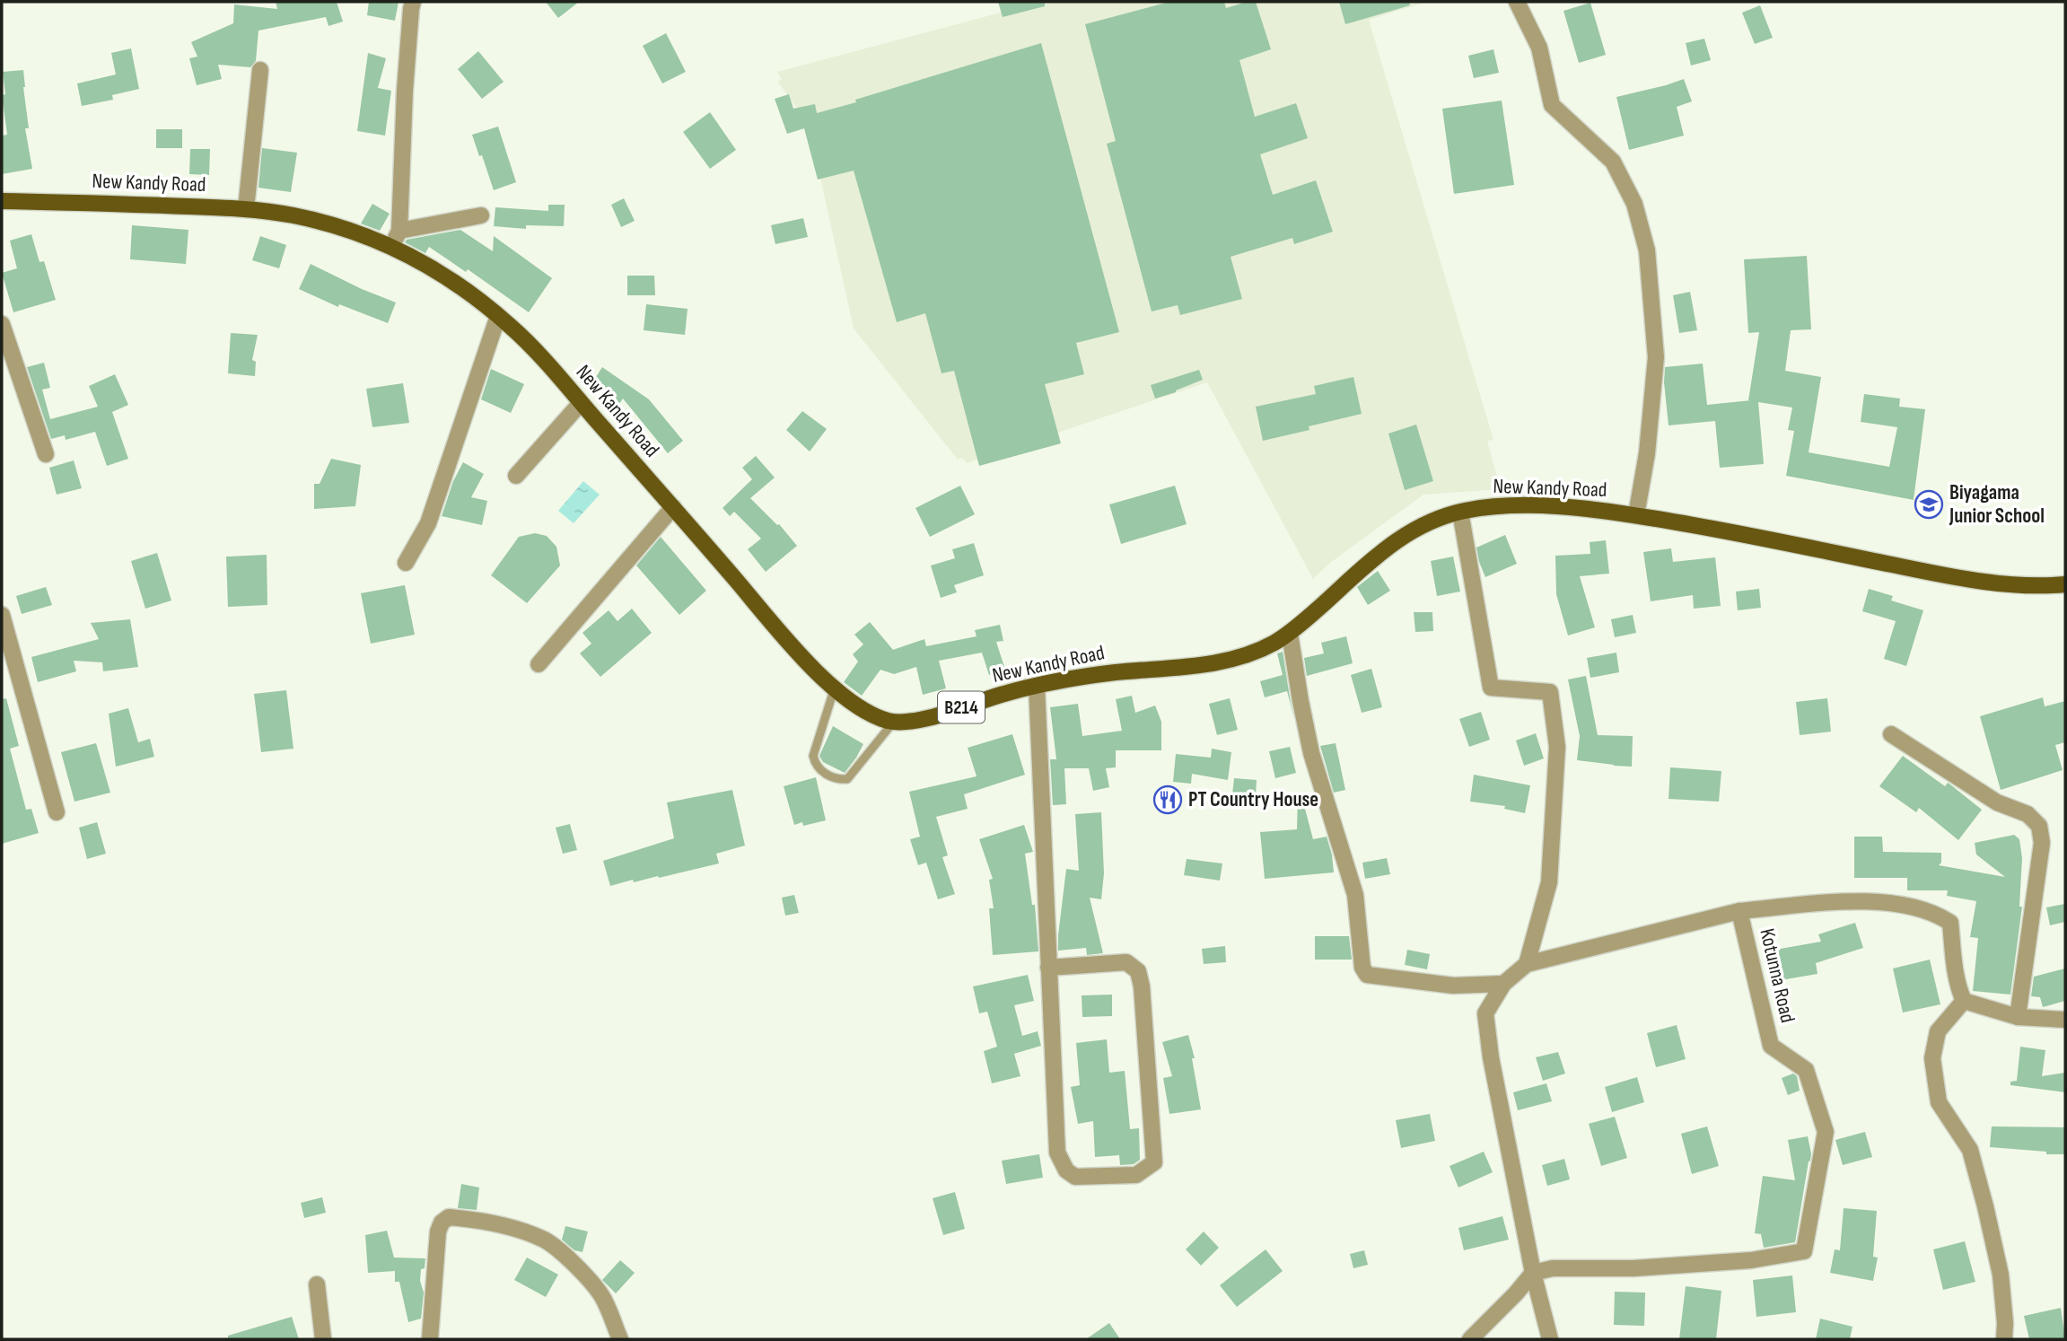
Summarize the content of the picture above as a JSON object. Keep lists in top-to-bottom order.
{
  "streets": {
    "main road": ["New Kandy Road", "B214"],
    "street": ["Kotunna Road"]
  },
  "places": {
    "school or university": ["Biyagama Junior School"],
    "restaurant": ["PT Country House"]
  }
}
